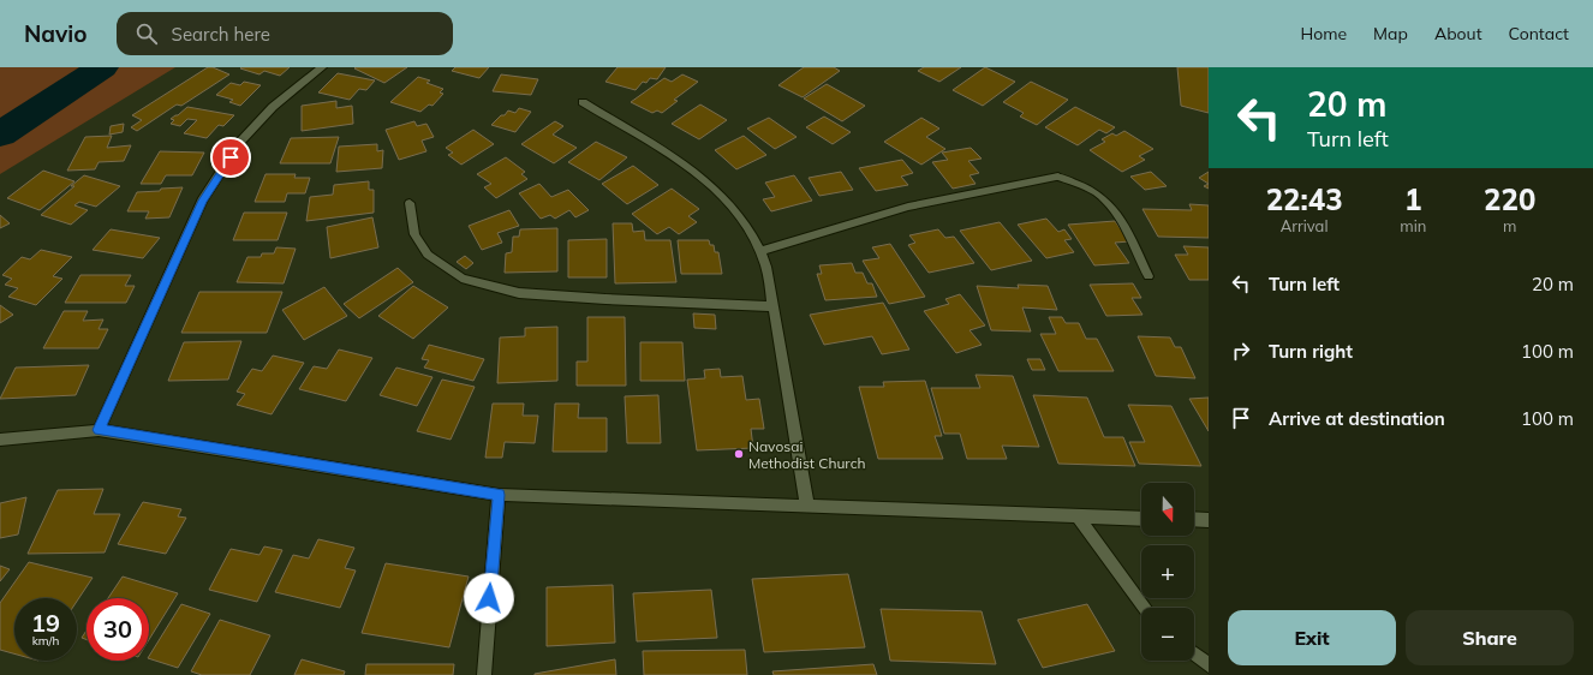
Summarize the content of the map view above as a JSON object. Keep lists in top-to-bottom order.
{
  "places": ["Navosai Methodist Church"],
  "north": "bottom",
  "page": {
    "header": "Navio",
    "search": "Search here",
    "nav": [
      "Home",
      "Map",
      "About",
      "Contact"
    ],
    "turn": ["20 m", "Turn left"],
    "eta": [
      "22:43",
      "Arrival",
      "1",
      "min",
      "220",
      "m"
    ],
    "list": [
      {
        "name": "Turn left",
        "value": "20 m"
      },
      {
        "name": "Turn right",
        "value": "100 m"
      },
      {
        "name": "Arrive at destination",
        "value": "100 m"
      }
    ],
    "map_buttons": ["+", "−"],
    "speed": "19 km/h",
    "limit": "30",
    "buttons": ["Exit", "Share"]
  }
}
